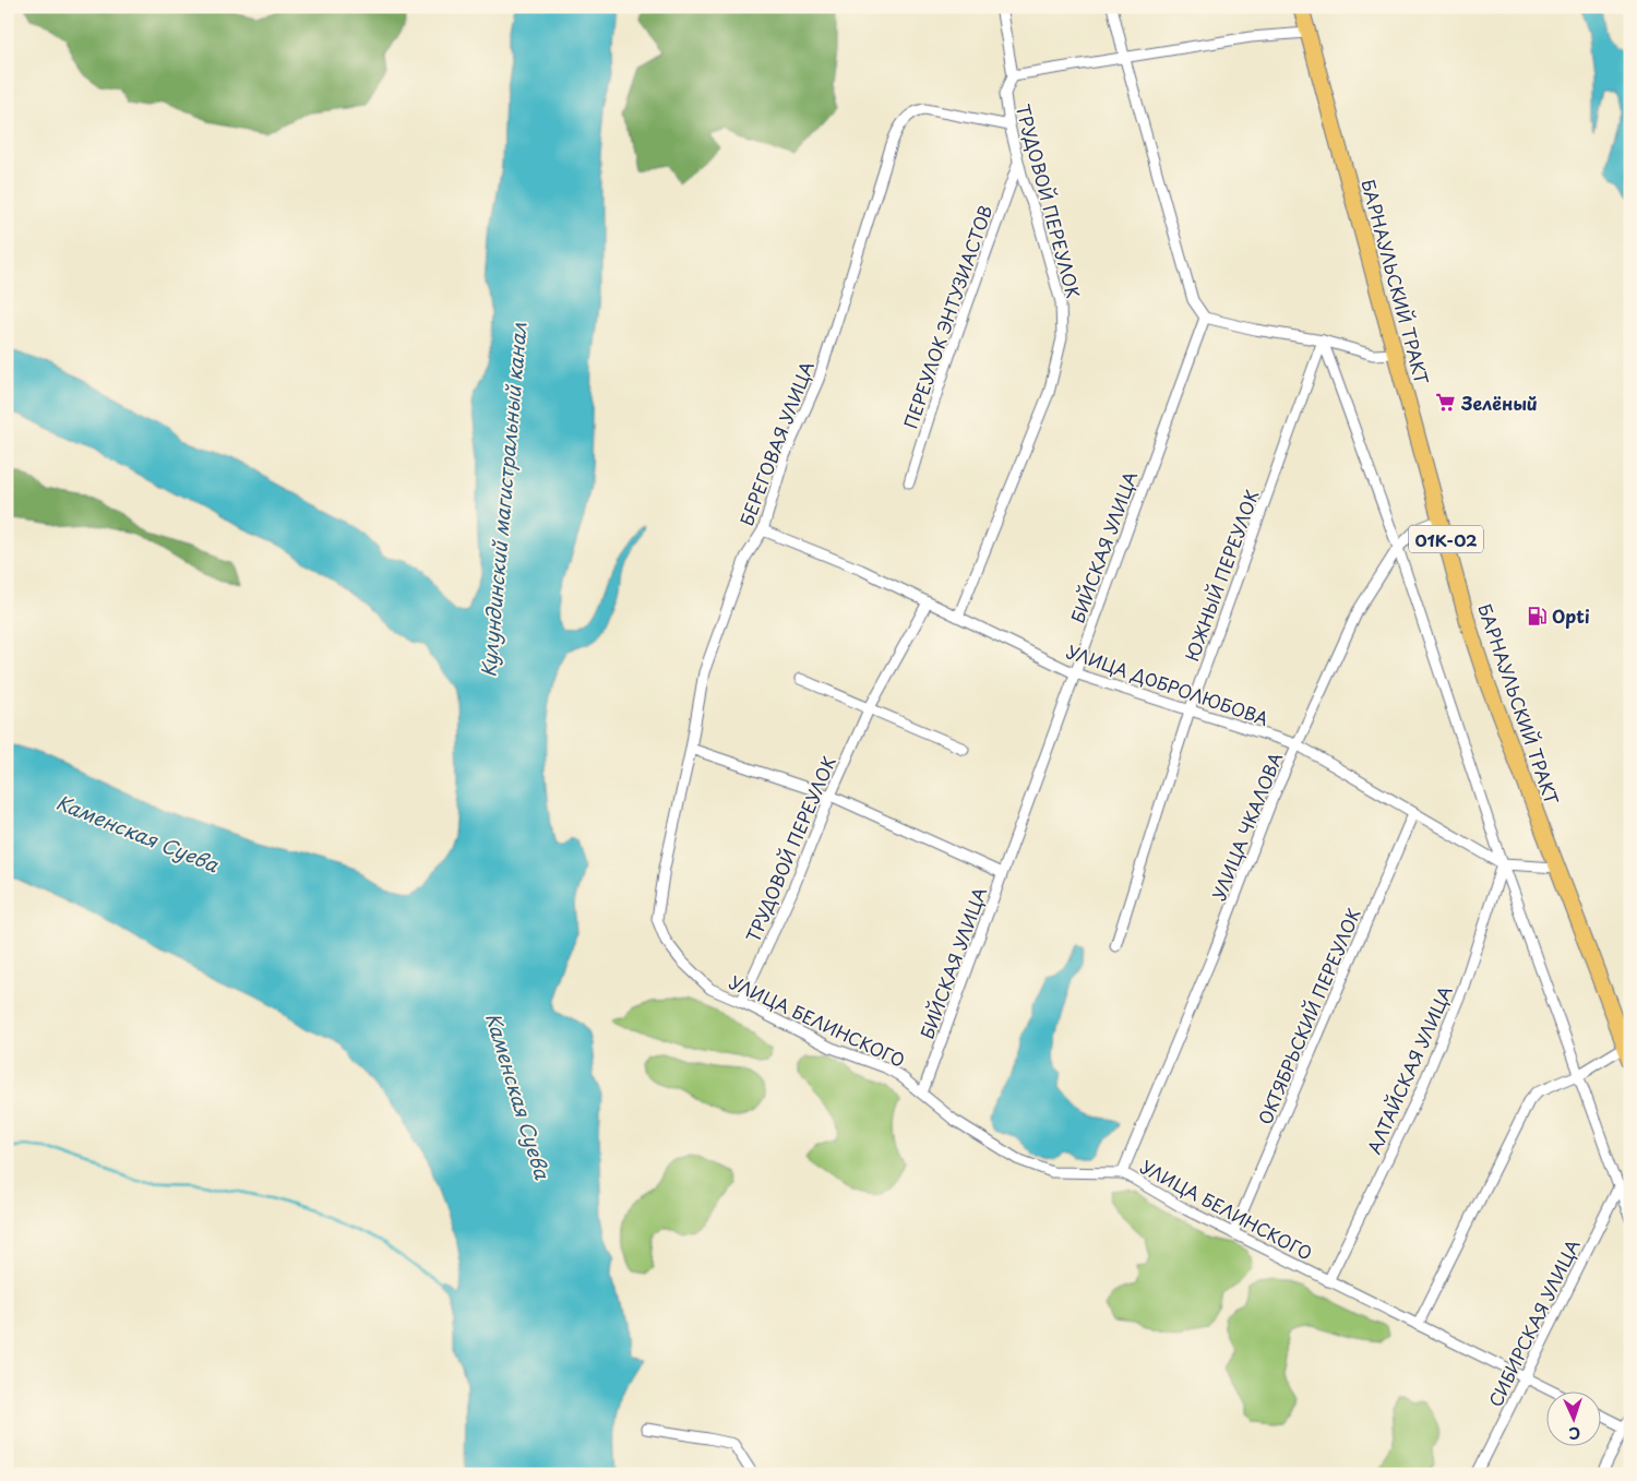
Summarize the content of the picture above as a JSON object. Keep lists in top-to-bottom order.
{
  "streets": {
    "main road": ["БАРНАУЛЬСКИЙ ТРАКТ", "01К-02"],
    "street": [
      "ТРУДОВОЙ ПЕРЕУЛОК",
      "ПЕРЕУЛОК ЭНТУЗИАСТОВ",
      "БЕРЕГОВАЯ УЛИЦА",
      "БИЙСКАЯ УЛИЦА",
      "ЮЖНЫЙ ПЕРЕУЛОК",
      "УЛИЦА ДОБРОЛЮБОВА",
      "УЛИЦА ЧКАЛОВА",
      "ОКТЯБРЬСКИЙ ПЕРЕУЛОК",
      "УЛИЦА БЕЛИНСКОГО",
      "АЛТАЙСКАЯ УЛИЦА",
      "СИБИРСКАЯ УЛИЦА"
    ]
  },
  "crossings": [
    ["ТРУДОВОЙ ПЕРЕУЛОК", "ПЕРЕУЛОК ЭНТУЗИАСТОВ"],
    ["ТРУДОВОЙ ПЕРЕУЛОК", "БЕРЕГОВАЯ УЛИЦА"],
    ["ТРУДОВОЙ ПЕРЕУЛОК", "УЛИЦА ДОБРОЛЮБОВА"],
    ["ТРУДОВОЙ ПЕРЕУЛОК", "УЛИЦА БЕЛИНСКОГО"],
    ["БАРНАУЛЬСКИЙ ТРАКТ", "УЛИЦА ДОБРОЛЮБОВА"],
    ["БАРНАУЛЬСКИЙ ТРАКТ", "УЛИЦА ЧКАЛОВА"],
    ["БЕРЕГОВАЯ УЛИЦА", "УЛИЦА ДОБРОЛЮБОВА"],
    ["БЕРЕГОВАЯ УЛИЦА", "УЛИЦА БЕЛИНСКОГО"],
    ["БИЙСКАЯ УЛИЦА", "УЛИЦА ДОБРОЛЮБОВА"],
    ["БИЙСКАЯ УЛИЦА", "УЛИЦА БЕЛИНСКОГО"],
    ["ЮЖНЫЙ ПЕРЕУЛОК", "УЛИЦА ДОБРОЛЮБОВА"],
    ["УЛИЦА ДОБРОЛЮБОВА", "УЛИЦА ЧКАЛОВА"],
    ["УЛИЦА ДОБРОЛЮБОВА", "ОКТЯБРЬСКИЙ ПЕРЕУЛОК"],
    ["УЛИЦА ДОБРОЛЮБОВА", "АЛТАЙСКАЯ УЛИЦА"],
    ["УЛИЦА ЧКАЛОВА", "УЛИЦА БЕЛИНСКОГО"],
    ["ОКТЯБРЬСКИЙ ПЕРЕУЛОК", "УЛИЦА БЕЛИНСКОГО"],
    ["УЛИЦА БЕЛИНСКОГО", "АЛТАЙСКАЯ УЛИЦА"],
    ["УЛИЦА БЕЛИНСКОГО", "СИБИРСКАЯ УЛИЦА"]
  ],
  "water": ["Кулундинский магистральный канал", "Каменская Суева"],
  "places": {
    "supermarket": ["Зелёный"],
    "fuel station": ["Opti"]
  },
  "north": "bottom"
}
